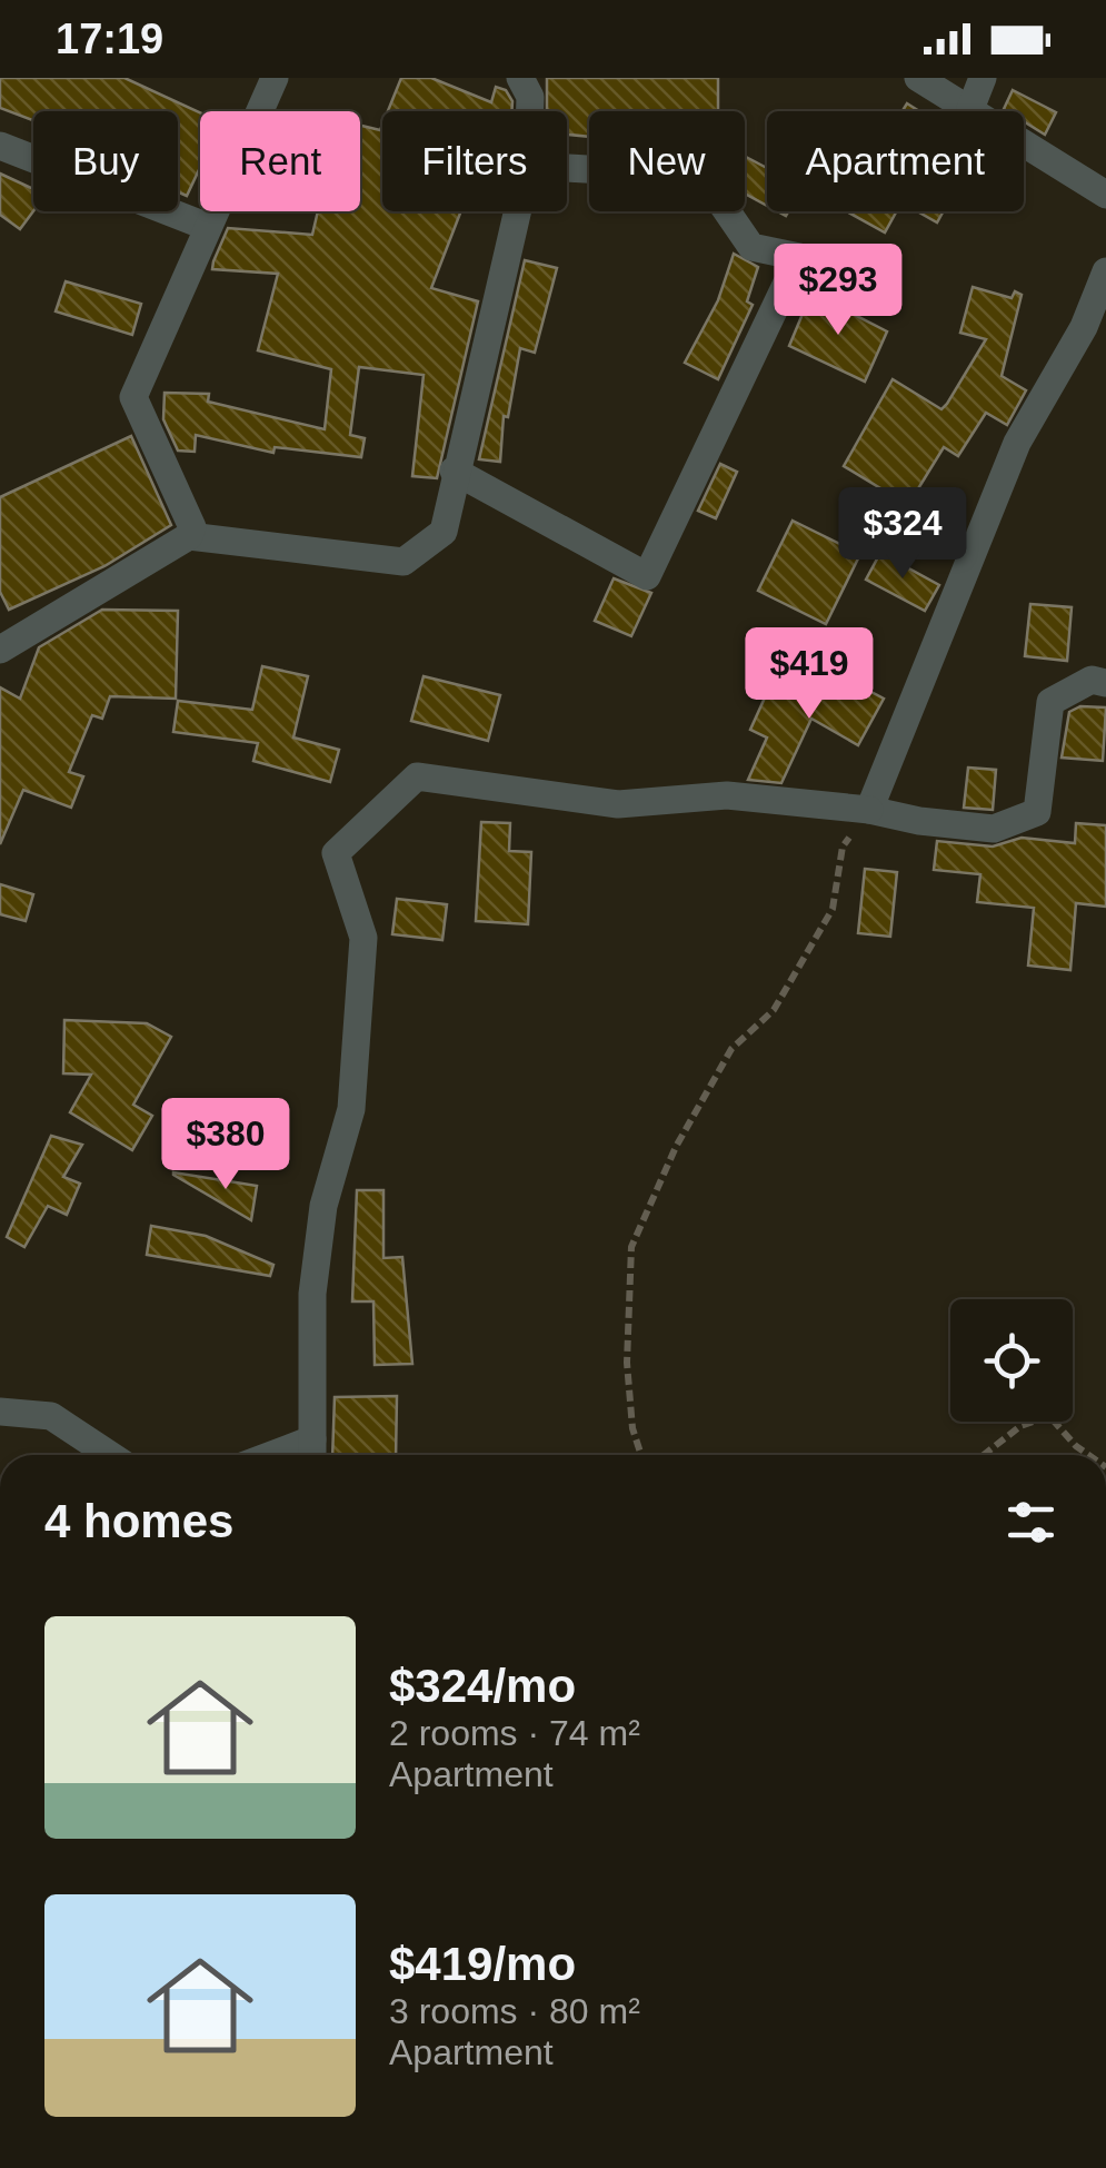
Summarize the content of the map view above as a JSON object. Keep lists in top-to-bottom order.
{
  "page": {
    "status": "17:19",
    "chip": [
      "Buy",
      "Rent",
      "Filters",
      "New",
      "Apartment"
    ],
    "price": [
      "$293",
      "$324",
      "$419",
      "$380"
    ],
    "heading": "4 homes",
    "list": [
      {
        "name": "$324/mo",
        "note": "2 rooms · 74 m² · Apartment"
      },
      {
        "name": "$419/mo",
        "note": "3 rooms · 80 m² · Apartment"
      }
    ]
  }
}
